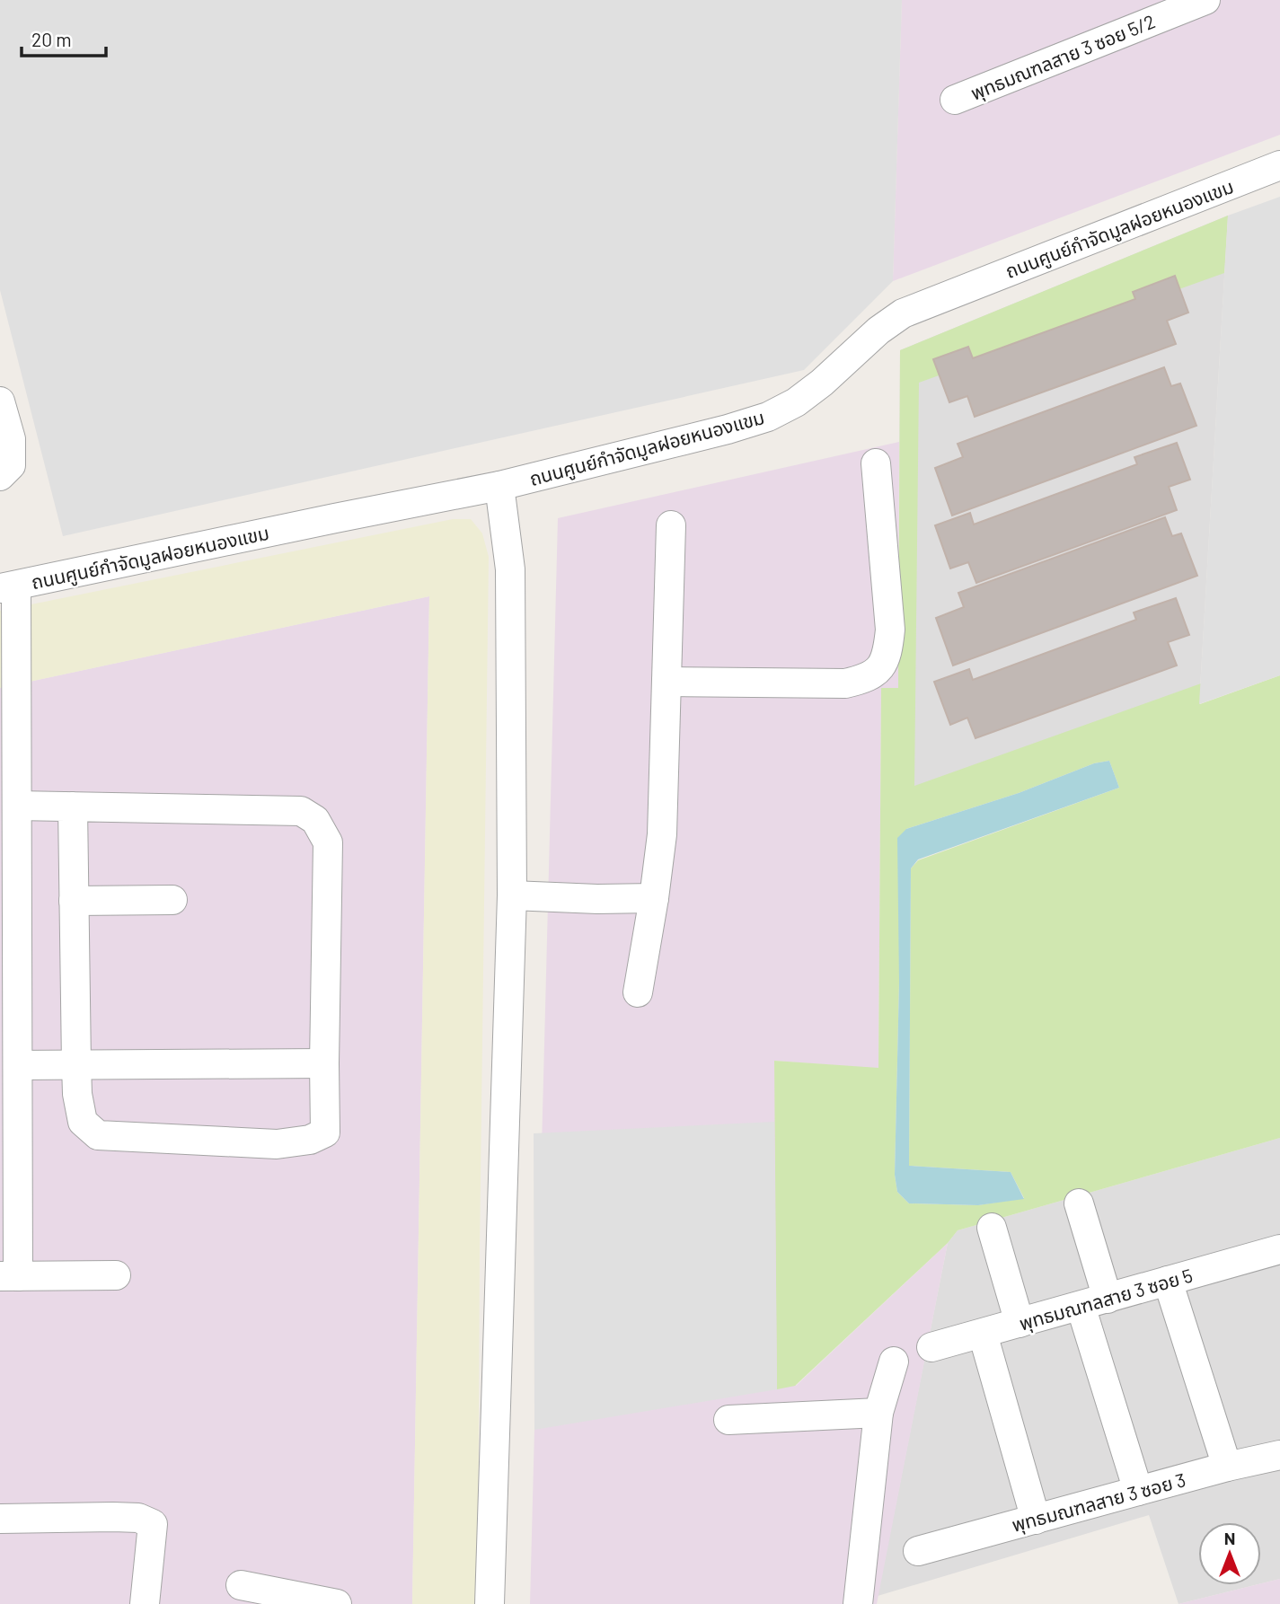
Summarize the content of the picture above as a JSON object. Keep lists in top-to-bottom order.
{
  "streets": {
    "street": [
      "พุทธมณฑลสาย 3 ซอย 5/2",
      "ถนนศูนย์กำจัดมูลฝอยหนองแขม",
      "พุทธมณฑลสาย 3 ซอย 5",
      "พุทธมณฑลสาย 3 ซอย 3"
    ]
  },
  "scale_bar": "20 m",
  "north": "top"
}
